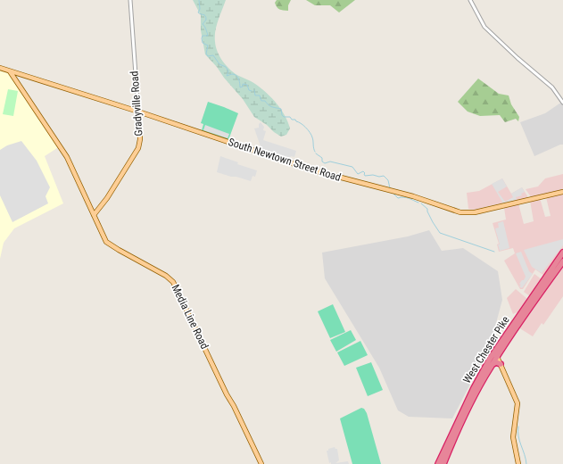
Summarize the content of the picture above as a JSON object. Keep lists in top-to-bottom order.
{
  "streets": {
    "highway": ["West Chester Pike"],
    "main road": ["Gradyville Road", "South Newtown Street Road", "Media Line Road"]
  },
  "crossings": [
    ["Gradyville Road", "South Newtown Street Road"],
    ["Gradyville Road", "Media Line Road"],
    ["South Newtown Street Road", "Media Line Road"]
  ]
}
